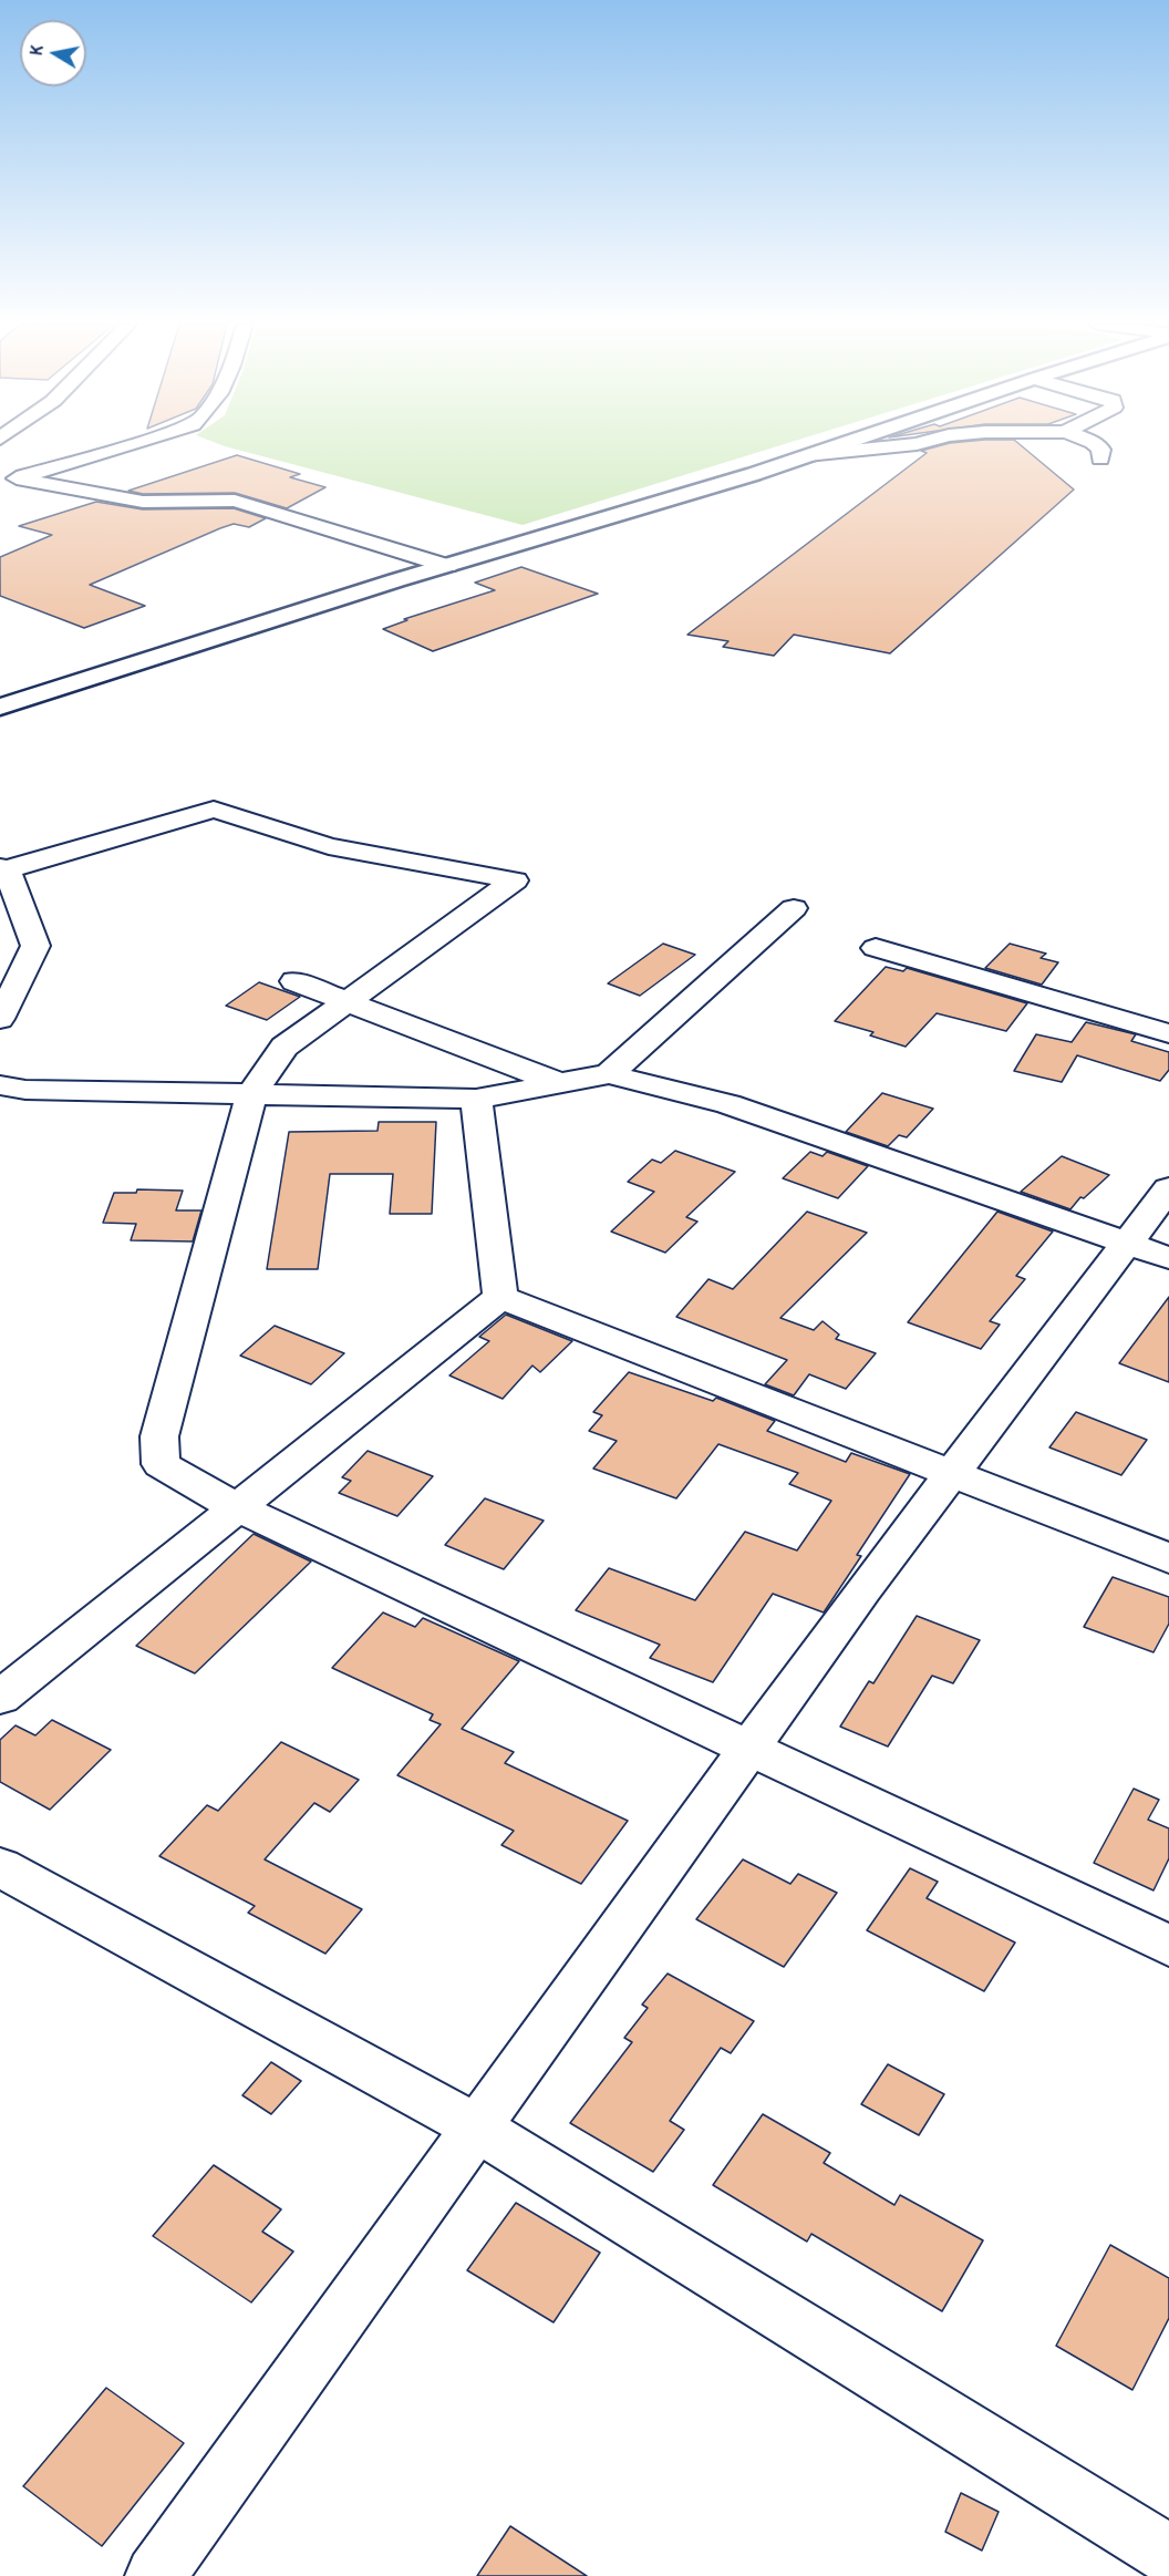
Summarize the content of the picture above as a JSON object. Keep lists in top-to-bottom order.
{
  "north": "left"
}
